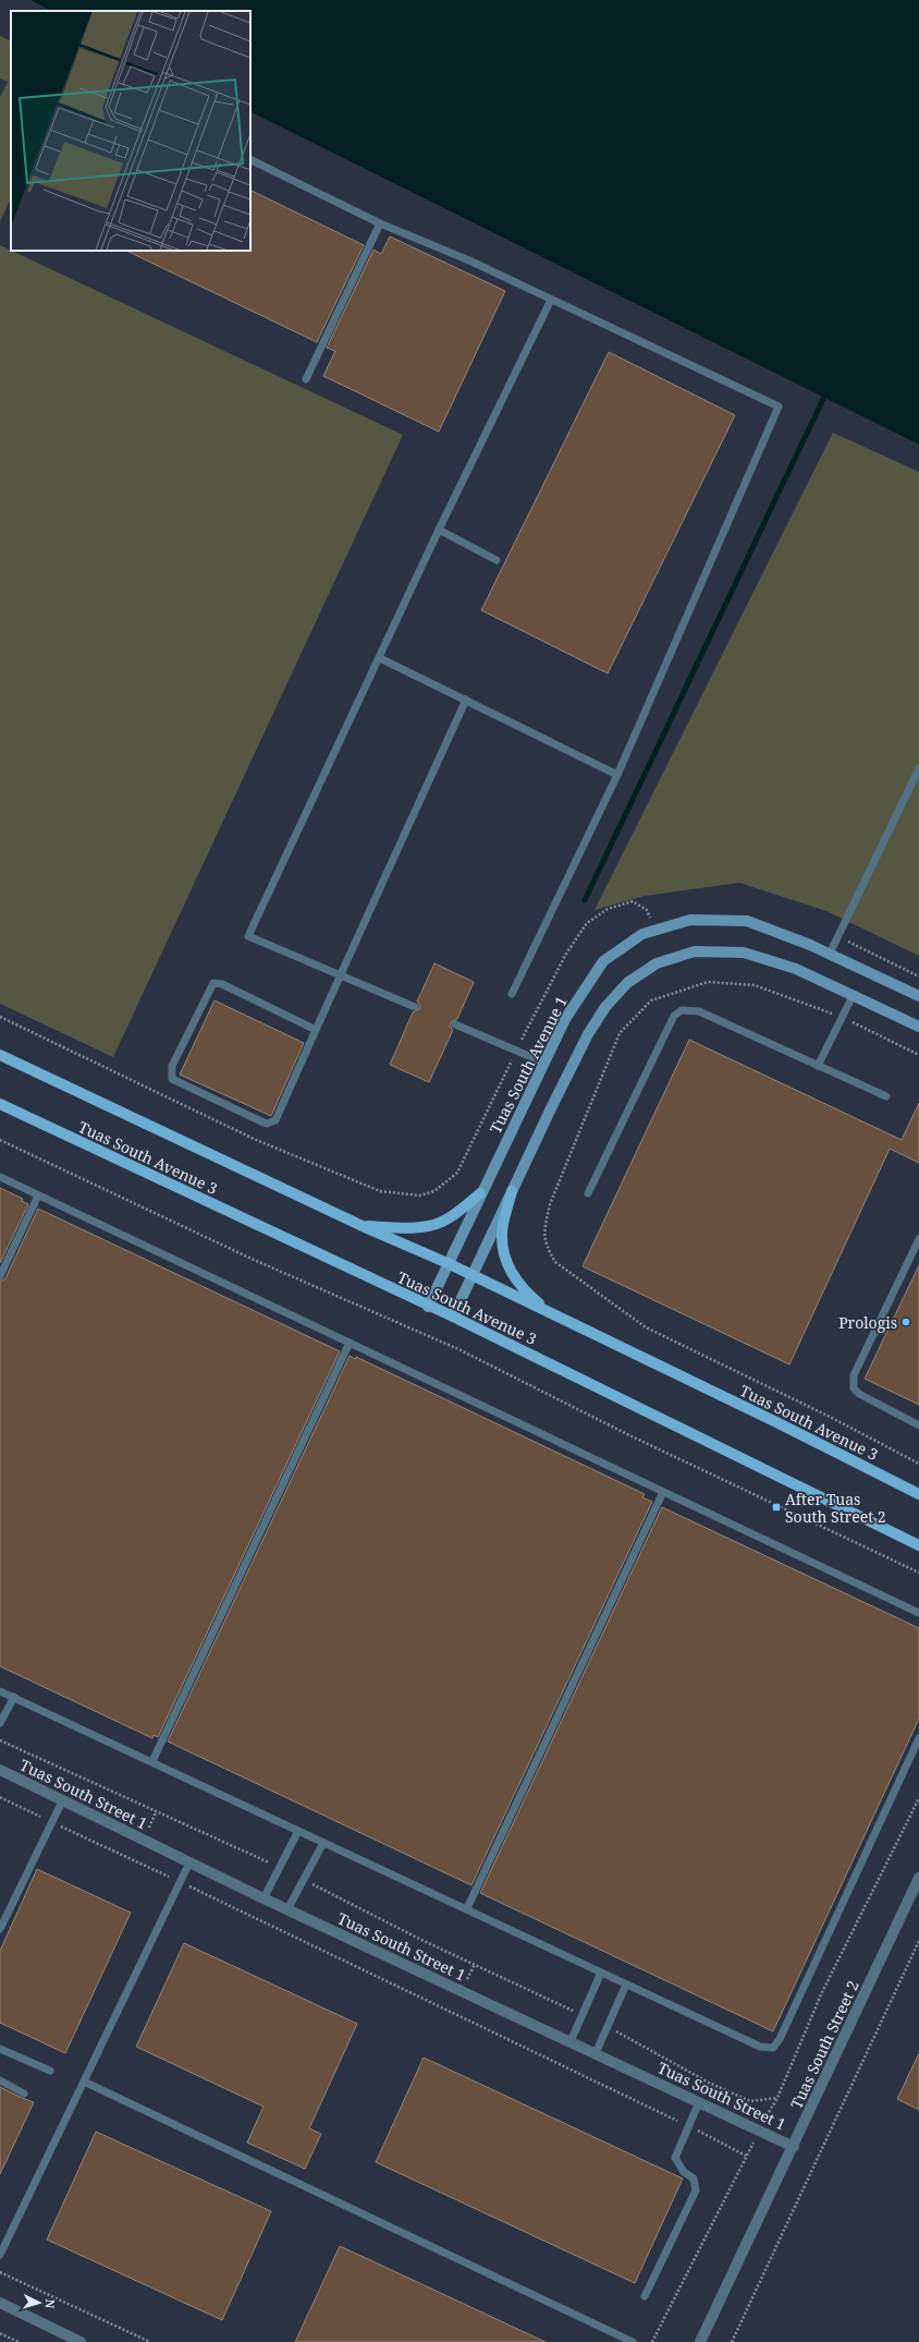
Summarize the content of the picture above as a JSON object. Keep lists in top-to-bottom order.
{
  "streets": {
    "main road": ["Tuas South Avenue 1", "Tuas South Avenue 3"],
    "street": ["Tuas South Street 1", "Tuas South Street 2"]
  },
  "crossings": [
    ["Tuas South Avenue 1", "Tuas South Avenue 3"],
    ["Tuas South Street 1", "Tuas South Street 2"]
  ],
  "places": {
    "other": ["Prologis"],
    "transit": ["After Tuas South Street 2"]
  },
  "north": "right"
}
